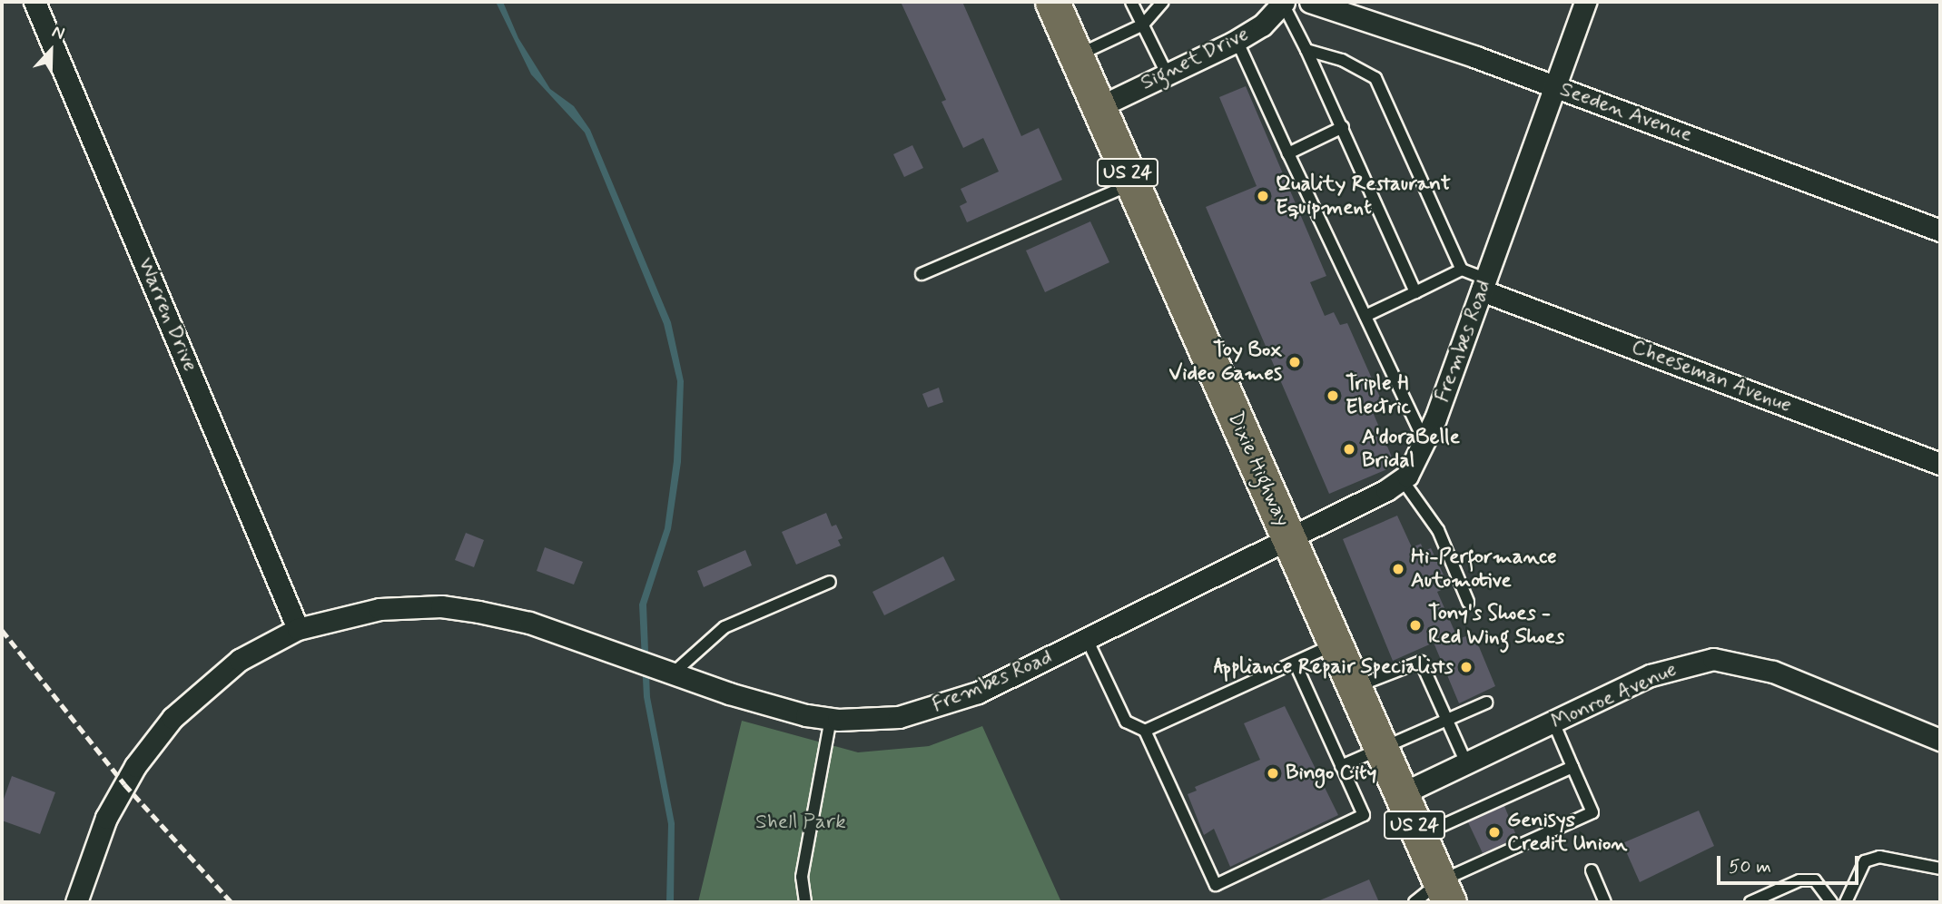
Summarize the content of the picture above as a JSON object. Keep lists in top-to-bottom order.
{
  "streets": {
    "main road": ["US 24", "Dixie Highway"],
    "street": [
      "Signet Drive",
      "Seeden Avenue",
      "Warren Drive",
      "Frembes Road",
      "Cheeseman Avenue",
      "Monroe Avenue"
    ]
  },
  "crossings": [
    ["Signet Drive", "Dixie Highway"],
    ["Seeden Avenue", "Frembes Road"],
    ["Warren Drive", "Frembes Road"],
    ["Frembes Road", "Cheeseman Avenue"],
    ["Frembes Road", "Dixie Highway"],
    ["Dixie Highway", "Monroe Avenue"]
  ],
  "parks": ["Shell Park"],
  "places": [
    "Quality Restaurant Equipment",
    "Toy Box Video Games",
    "Triple H Electric",
    "A'doraBelle Bridal",
    "Hi-Performance Automotive",
    "Tony's Shoes - Red Wing Shoes",
    "Appliance Repair Specialists",
    "Bingo City",
    "Genisys Credit Union"
  ],
  "scale_bar": "50 m",
  "north": "top"
}
